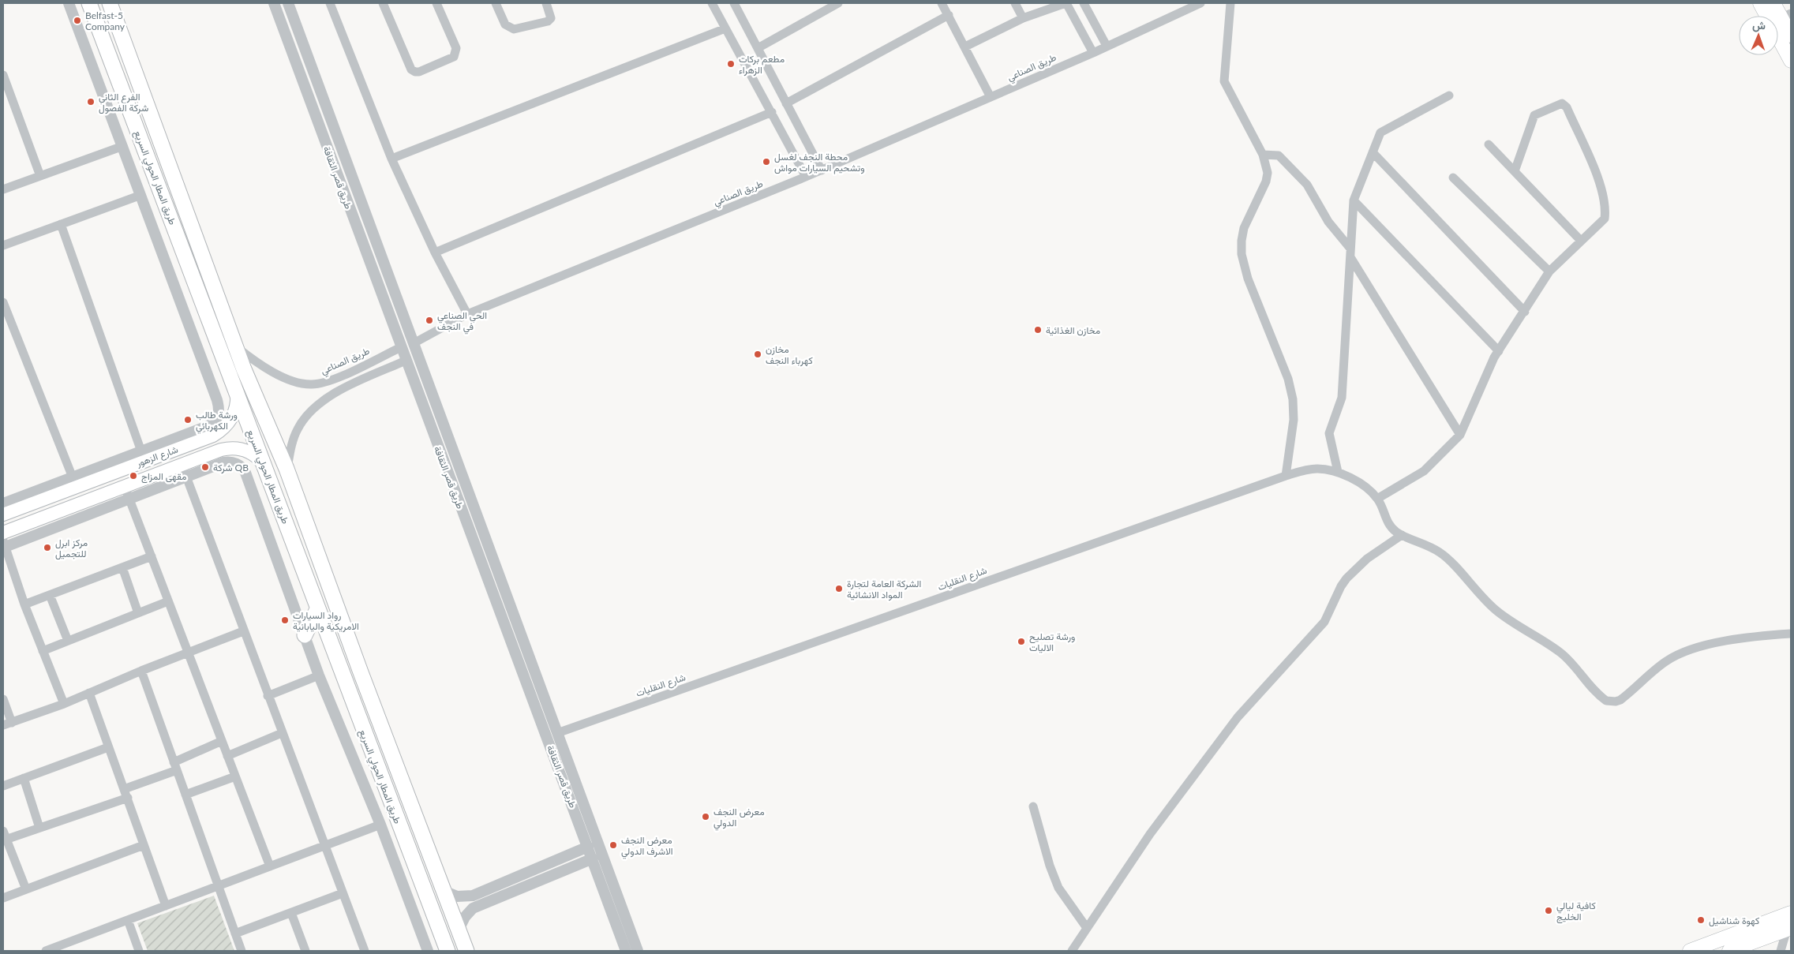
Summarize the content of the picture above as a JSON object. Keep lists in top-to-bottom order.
{
  "streets": {
    "highway": ["طريق المطار الحولي السريع"],
    "main road": ["شارع الزهور"],
    "street": ["طريق الصناعي", "طريق قصر الثقافة", "شارع النقليات"]
  },
  "crossings": [
    ["طريق الصناعي", "طريق المطار الحولي السريع"],
    ["طريق الصناعي", "طريق قصر الثقافة"],
    ["طريق المطار الحولي السريع", "شارع الزهور"],
    ["طريق قصر الثقافة", "شارع النقليات"]
  ],
  "places": [
    "Belfast-5 Company",
    "مطعم بركات الزهراء",
    "الفرع الثاني شركة الفصول",
    "محطة النجف لغسل وتشحيم السيارات مواش",
    "الحي الصناعي في النجف",
    "مخازن الغذائية",
    "مخازن كهرباء النجف",
    "ورشة طالب الكهربائي",
    "شركة QB",
    "مقهى المزاج",
    "مركز ابرل للتجميل",
    "الشركة العامة لتجارة المواد الانشائية",
    "رواد السيارات الامريكية واليابانية",
    "ورشة تصليح الاليات",
    "معرض النجف الدولي",
    "معرض النجف الاشرف الدولي",
    "كافية ليالي الخليج",
    "كهوة شناشيل"
  ],
  "north": "top"
}
